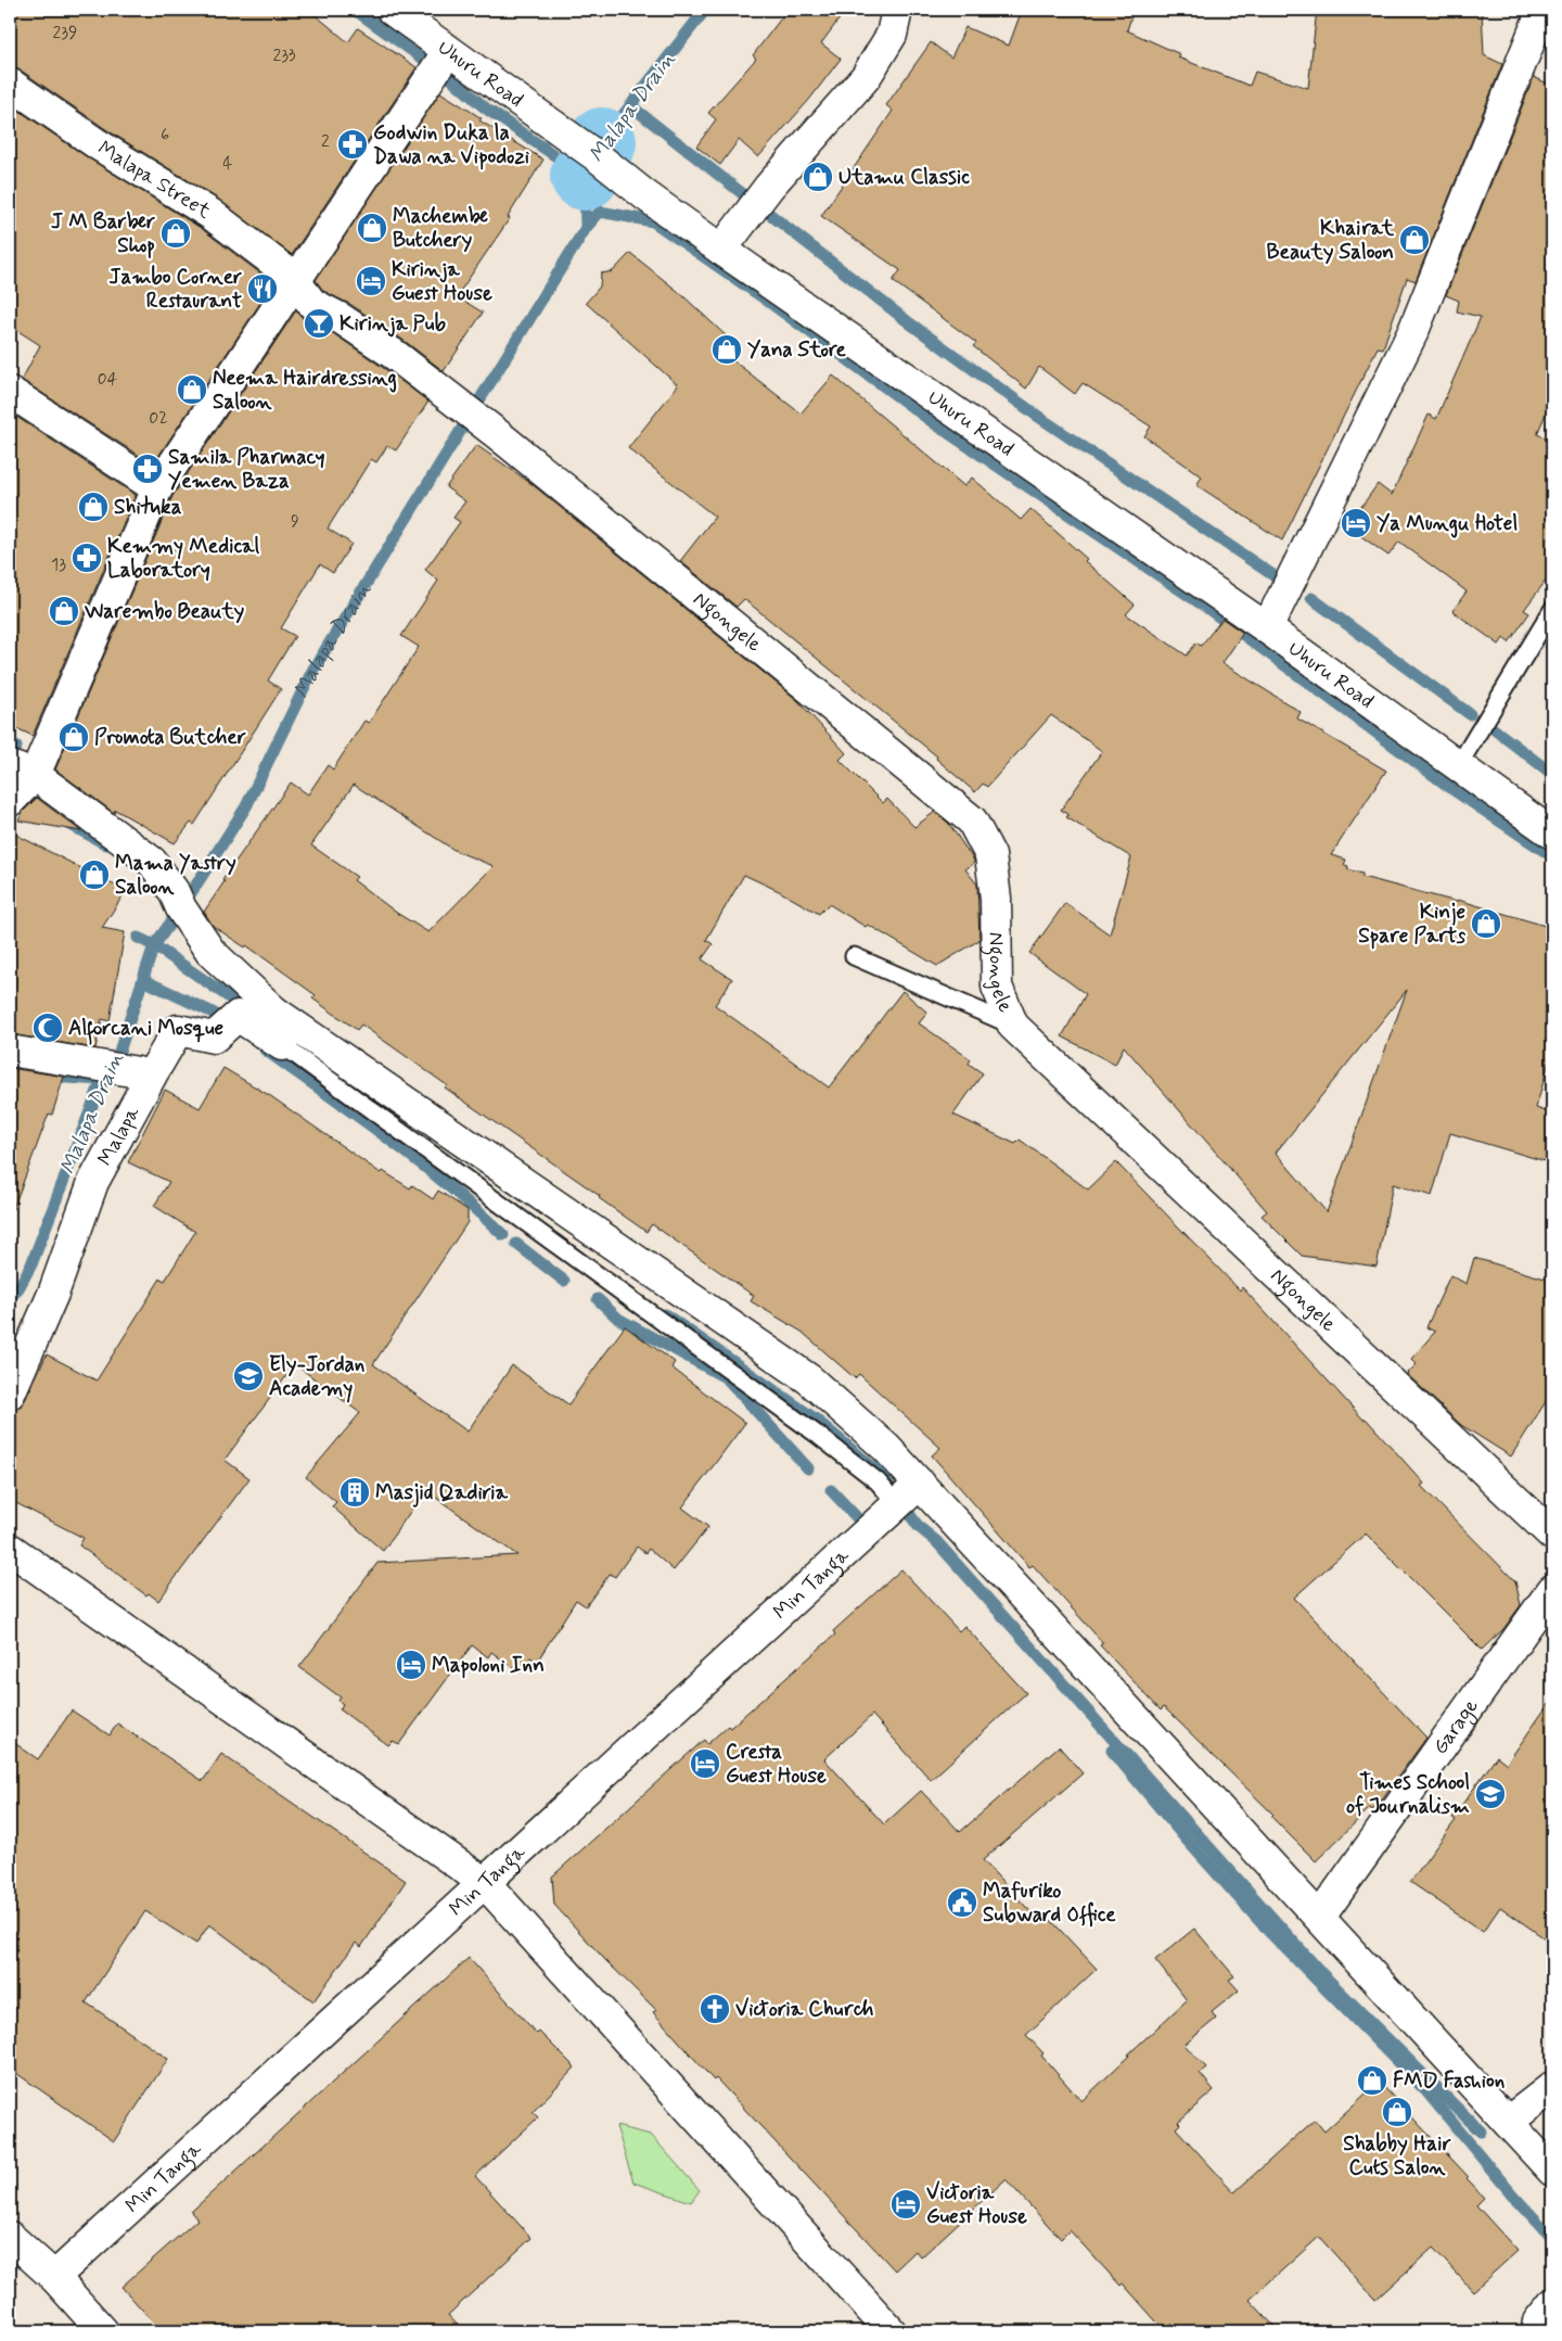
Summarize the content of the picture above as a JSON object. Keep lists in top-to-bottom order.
{
  "streets": {
    "street": [
      "Uhuru Road",
      "Malapa Street",
      "Ngongele",
      "Malapa",
      "Min Tanga",
      "Garage"
    ]
  },
  "crossings": [
    ["Malapa Street", "Ngongele"]
  ],
  "water": ["Malapa Drain"],
  "places": {
    "pharmacy": ["Godwin Duka la Dawa na Vipodozi", "Samila Pharmacy Yemen Baza", "Kemmy Medical Laboratory"],
    "shop": [
      "Utamu Classic",
      "Machembe Butchery",
      "J M Barber Shop",
      "Khairat Beauty Saloon",
      "Yana Store",
      "Neema Hairdressing Saloon",
      "Shituka",
      "Warembo Beauty",
      "Promota Butcher",
      "Mama Yastry Saloon",
      "Kinje Spare Parts",
      "FMD Fashion",
      "Shabby Hair Cuts Salon"
    ],
    "hotel": [
      "Kirinja Guest House",
      "Ya Mungu Hotel",
      "Mapoloni Inn",
      "Cresta Guest House",
      "Victoria Guest House"
    ],
    "restaurant": ["Jambo Corner Restaurant"],
    "bar": ["Kirinja Pub"],
    "mosque": ["Alforcani Mosque"],
    "school or university": ["Ely-Jordan Academy", "Times School of Journalism"],
    "building": ["Masjid Qadiria"],
    "public building": ["Mafuriko Subward Office"],
    "church": ["Victoria Church"]
  },
  "house_numbers": [
    "239",
    "233",
    "6",
    "2",
    "4",
    "04",
    "02",
    "9",
    "13"
  ]
}
